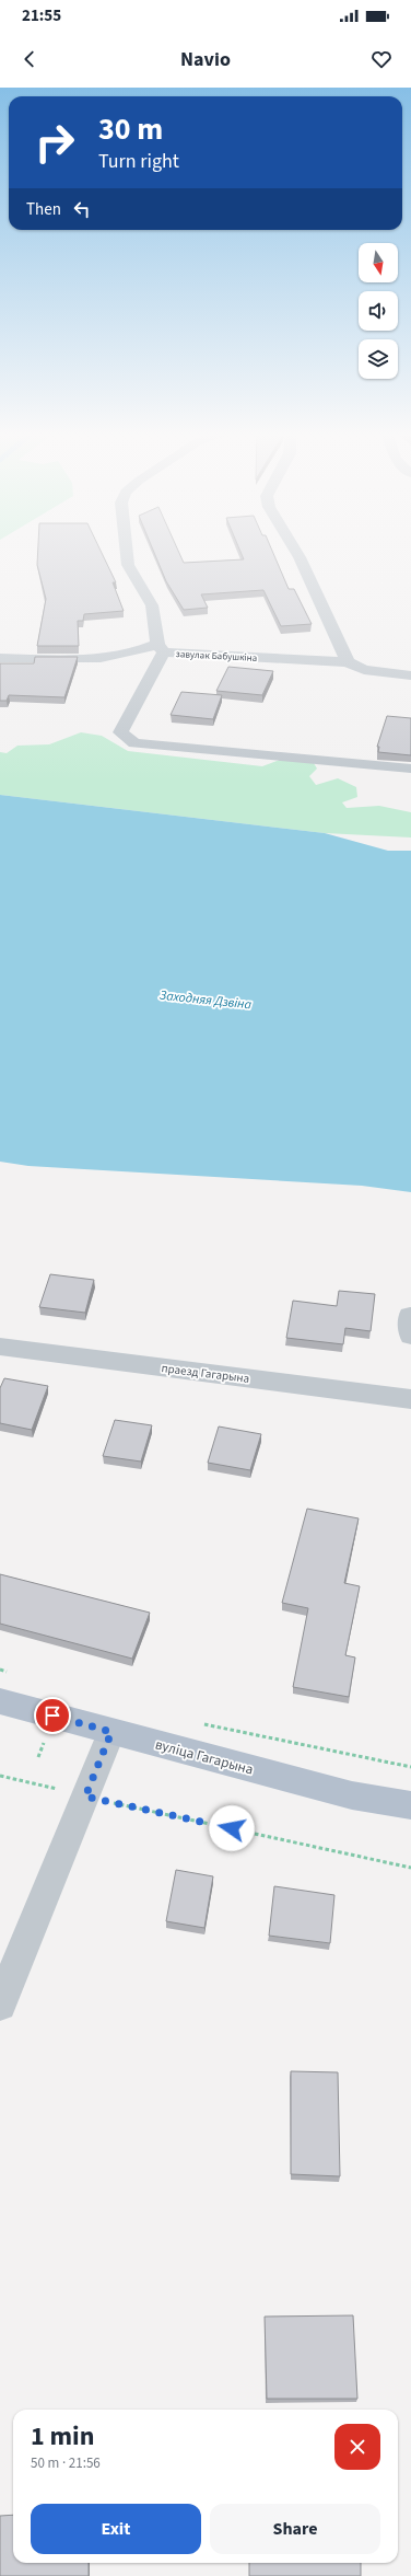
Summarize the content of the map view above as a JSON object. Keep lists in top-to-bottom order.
{
  "streets": {
    "main road": ["вуліца Гагарына"],
    "street": ["завулак Бабушкіна", "праезд Гагарына"]
  },
  "water": ["Заходняя Дзвіна"],
  "north": "bottom",
  "page": {
    "status": "21:55",
    "header": "Navio",
    "turn": ["30 m", "Turn right"],
    "then": "Then",
    "heading": ["1 min", "50 m · 21:56"],
    "buttons": ["Exit", "Share"]
  }
}
